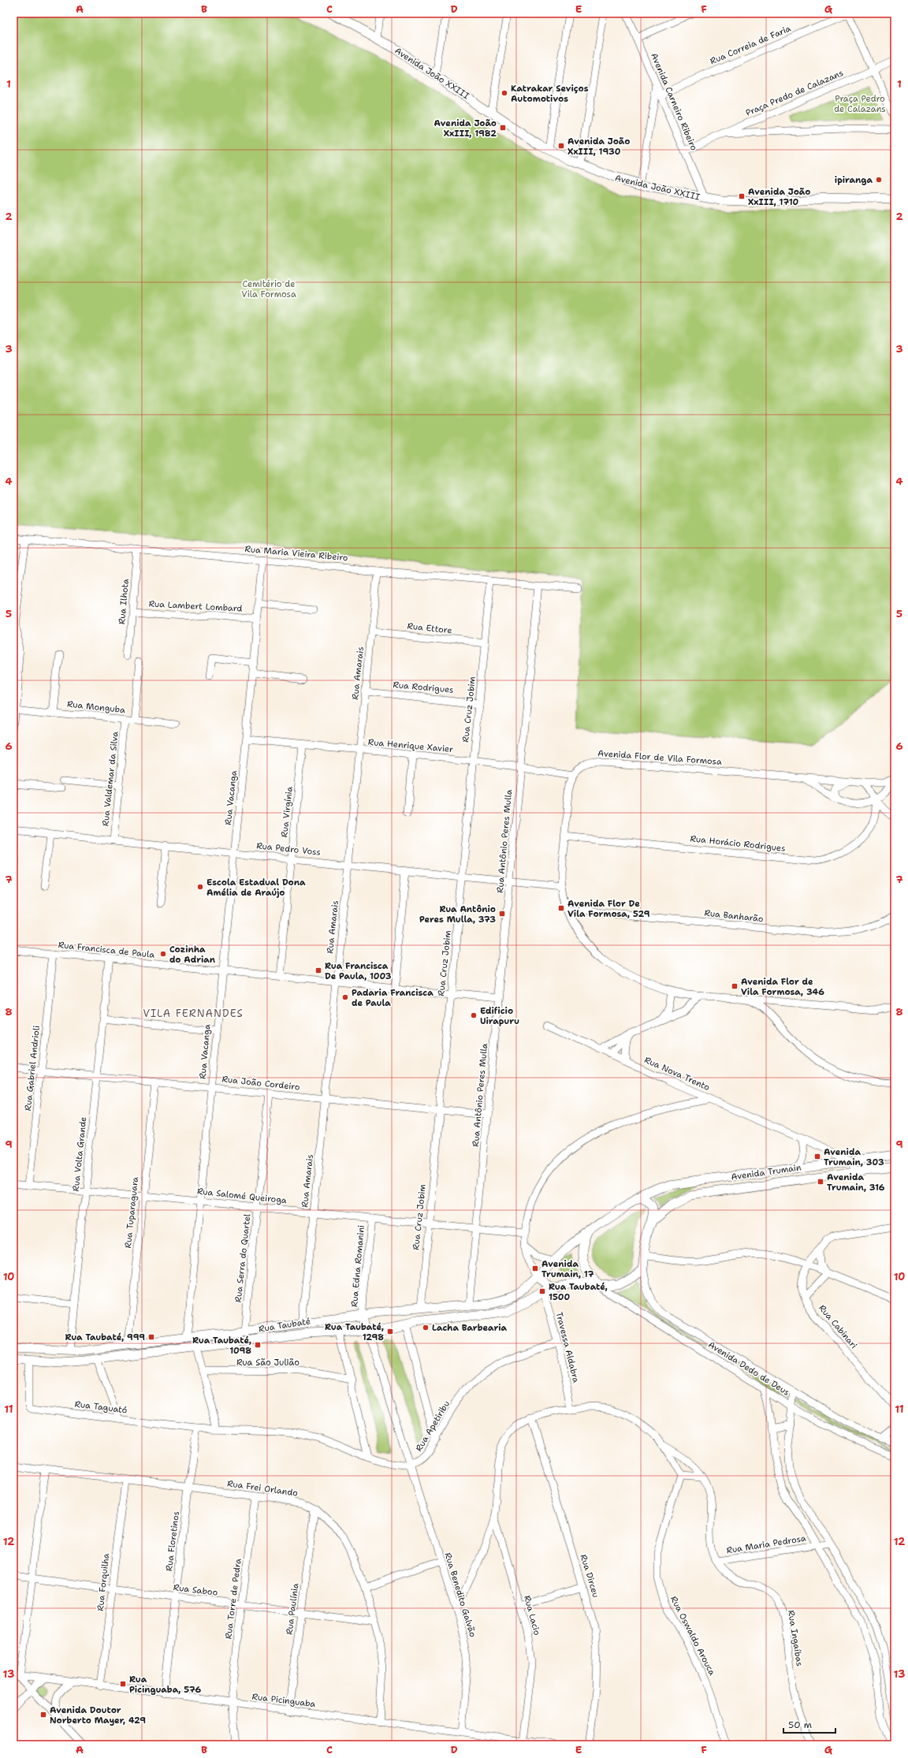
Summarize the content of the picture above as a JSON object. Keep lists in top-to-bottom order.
{
  "streets": {
    "main road": ["Avenida João XXIII", "Avenida Trumain", "Rua Taubaté"],
    "street": [
      "Rua Correia de Faria",
      "Praça Predo de Calazans",
      "Avenida Carneiro Ribeiro",
      "Rua Maria Vieira Ribeiro",
      "Rua Ilhota",
      "Rua Lambert Lombard",
      "Rua Ettore",
      "Rua Amarais",
      "Rua Rodrigues",
      "Rua Monguba",
      "Rua Cruz Jobim",
      "Rua Henrique Xavier",
      "Avenida Flor de Vila Formosa",
      "Rua Valdemar da Silva",
      "Rua Vacanga",
      "Rua Virgínia",
      "Rua Antônio Peres Mulla",
      "Rua Horácio Rodrigues",
      "Rua Pedro Voss",
      "Rua Banharão",
      "Rua Francisca de Paula",
      "Rua Gabriel Andrioli",
      "Rua Nova Trento",
      "Rua João Cordeiro",
      "Rua Volta Grande",
      "Rua Salomé Queiroga",
      "Rua Tuparaguara",
      "Rua Serra do Quartel",
      "Rua Edna Romanini",
      "Rua Cabinari",
      "Travessa Aldabra",
      "Rua São Julião",
      "Avenida Dedo de Deus",
      "Rua Taguató",
      "Rua Apetiribu",
      "Rua Frei Orlando",
      "Rua Floretinos",
      "Rua Maria Pedrosa",
      "Rua Dirceu",
      "Rua Forquilha",
      "Rua Saboo",
      "Rua Benedito Galvão",
      "Rua Torre de Pedra",
      "Rua Paulínia",
      "Rua Lacio",
      "Rua Oswaldo Arouca",
      "Rua Ingaíbas",
      "Rua Picinguaba"
    ]
  },
  "crossings": [
    ["Rua Correia de Faria", "Avenida Carneiro Ribeiro"],
    ["Avenida João XXIII", "Avenida Carneiro Ribeiro"],
    ["Praça Predo de Calazans", "Avenida Carneiro Ribeiro"],
    ["Rua Maria Vieira Ribeiro", "Rua Ilhota"],
    ["Rua Maria Vieira Ribeiro", "Rua Amarais"],
    ["Rua Maria Vieira Ribeiro", "Rua Cruz Jobim"],
    ["Rua Maria Vieira Ribeiro", "Rua Vacanga"],
    ["Rua Maria Vieira Ribeiro", "Rua Antônio Peres Mulla"],
    ["Rua Ilhota", "Rua Lambert Lombard"],
    ["Rua Lambert Lombard", "Rua Vacanga"],
    ["Rua Ettore", "Rua Amarais"],
    ["Rua Ettore", "Rua Cruz Jobim"],
    ["Rua Amarais", "Rua Rodrigues"],
    ["Rua Amarais", "Rua Henrique Xavier"],
    ["Rua Amarais", "Rua Pedro Voss"],
    ["Rua Amarais", "Rua Francisca de Paula"],
    ["Rua Amarais", "Rua João Cordeiro"],
    ["Rua Amarais", "Rua Salomé Queiroga"],
    ["Rua Amarais", "Rua Taubaté"],
    ["Rua Rodrigues", "Rua Cruz Jobim"],
    ["Rua Monguba", "Rua Valdemar da Silva"],
    ["Rua Cruz Jobim", "Rua Henrique Xavier"],
    ["Rua Cruz Jobim", "Rua Pedro Voss"],
    ["Rua Cruz Jobim", "Rua Francisca de Paula"],
    ["Rua Cruz Jobim", "Rua João Cordeiro"],
    ["Rua Cruz Jobim", "Rua Salomé Queiroga"],
    ["Rua Cruz Jobim", "Rua Taubaté"],
    ["Rua Henrique Xavier", "Avenida Flor de Vila Formosa"],
    ["Rua Henrique Xavier", "Rua Vacanga"],
    ["Rua Henrique Xavier", "Rua Virgínia"],
    ["Rua Henrique Xavier", "Rua Antônio Peres Mulla"],
    ["Avenida Flor de Vila Formosa", "Rua Horácio Rodrigues"],
    ["Rua Valdemar da Silva", "Rua Pedro Voss"],
    ["Rua Vacanga", "Rua Pedro Voss"],
    ["Rua Vacanga", "Rua Francisca de Paula"],
    ["Rua Vacanga", "Rua João Cordeiro"],
    ["Rua Vacanga", "Rua Salomé Queiroga"],
    ["Rua Vacanga", "Rua Taubaté"],
    ["Rua Virgínia", "Rua Pedro Voss"],
    ["Rua Virgínia", "Rua Francisca de Paula"],
    ["Rua Antônio Peres Mulla", "Rua Pedro Voss"],
    ["Rua Antônio Peres Mulla", "Rua Francisca de Paula"],
    ["Rua Antônio Peres Mulla", "Rua João Cordeiro"],
    ["Rua Antônio Peres Mulla", "Rua Salomé Queiroga"],
    ["Rua Antônio Peres Mulla", "Rua Taubaté"],
    ["Rua Francisca de Paula", "Rua Gabriel Andrioli"],
    ["Rua Francisca de Paula", "Rua Volta Grande"],
    ["Rua Gabriel Andrioli", "Rua João Cordeiro"],
    ["Rua Gabriel Andrioli", "Rua Salomé Queiroga"],
    ["Rua Nova Trento", "Avenida Trumain"],
    ["Rua João Cordeiro", "Rua Volta Grande"],
    ["Rua João Cordeiro", "Rua Tuparaguara"],
    ["Rua João Cordeiro", "Rua Serra do Quartel"],
    ["Rua Volta Grande", "Rua Salomé Queiroga"],
    ["Rua Volta Grande", "Rua Taubaté"],
    ["Avenida Trumain", "Rua Taubaté"],
    ["Rua Salomé Queiroga", "Rua Tuparaguara"],
    ["Rua Salomé Queiroga", "Rua Serra do Quartel"],
    ["Rua Salomé Queiroga", "Rua Edna Romanini"],
    ["Rua Tuparaguara", "Rua Taubaté"],
    ["Rua Serra do Quartel", "Rua Taubaté"],
    ["Rua Edna Romanini", "Rua Taubaté"],
    ["Rua Edna Romanini", "Rua Benedito Galvão"],
    ["Rua Taubaté", "Travessa Aldabra"],
    ["Rua Taubaté", "Avenida Dedo de Deus"],
    ["Rua Taubaté", "Rua Taguató"],
    ["Rua Taubaté", "Rua Benedito Galvão"],
    ["Travessa Aldabra", "Rua Apetiribu"],
    ["Rua Taguató", "Rua Floretinos"],
    ["Rua Apetiribu", "Rua Benedito Galvão"],
    ["Rua Frei Orlando", "Rua Floretinos"],
    ["Rua Frei Orlando", "Rua Forquilha"],
    ["Rua Frei Orlando", "Rua Saboo"],
    ["Rua Frei Orlando", "Rua Torre de Pedra"],
    ["Rua Frei Orlando", "Rua Paulínia"],
    ["Rua Frei Orlando", "Rua Picinguaba"],
    ["Rua Floretinos", "Rua Saboo"],
    ["Rua Floretinos", "Rua Picinguaba"],
    ["Rua Maria Pedrosa", "Rua Ingaíbas"],
    ["Rua Forquilha", "Rua Saboo"],
    ["Rua Forquilha", "Rua Picinguaba"],
    ["Rua Saboo", "Rua Torre de Pedra"],
    ["Rua Saboo", "Rua Paulínia"],
    ["Rua Benedito Galvão", "Rua Picinguaba"],
    ["Rua Torre de Pedra", "Rua Picinguaba"],
    ["Rua Paulínia", "Rua Picinguaba"],
    ["Rua Lacio", "Rua Picinguaba"]
  ],
  "districts": ["VILA FERNANDES"],
  "parks": ["Praça Pedro de Calazans", "Cemitério de Vila Formosa"],
  "places": {
    "other": [
      "Katrakar Seviços Automotivos",
      "ipiranga",
      "Escola Estadual Dona Amélia de Araújo",
      "Cozinha do Adrian",
      "Padaria Francisca de Paula",
      "Edificio Uirapuru",
      "Lacha Barbearia"
    ],
    "transit": [
      "Avenida João XxIII, 1982",
      "Avenida João XxIII, 1930",
      "Avenida João XxIII, 1710",
      "Avenida Flor De Vila Formosa, 529",
      "Rua Antônio Peres Mulla, 373",
      "Rua Francisca De Paula, 1003",
      "Avenida Flor de Vila Formosa, 346",
      "Avenida Trumain, 303",
      "Avenida Trumain, 316",
      "Avenida Trumain, 17",
      "Rua Taubaté, 1500",
      "Rua Taubaté, 1298",
      "Rua Taubaté, 999",
      "Rua Taubaté, 1098",
      "Rua Picinguaba, 576",
      "Avenida Doutor Norberto Mayer, 429"
    ]
  },
  "scale_bar": "50 m",
  "grid": {
    "columns": [
      "A",
      "B",
      "C",
      "D",
      "E",
      "F",
      "G"
    ],
    "rows": [
      "1",
      "2",
      "3",
      "4",
      "5",
      "6",
      "7",
      "8",
      "9",
      "10",
      "11",
      "12",
      "13"
    ]
  }
}
